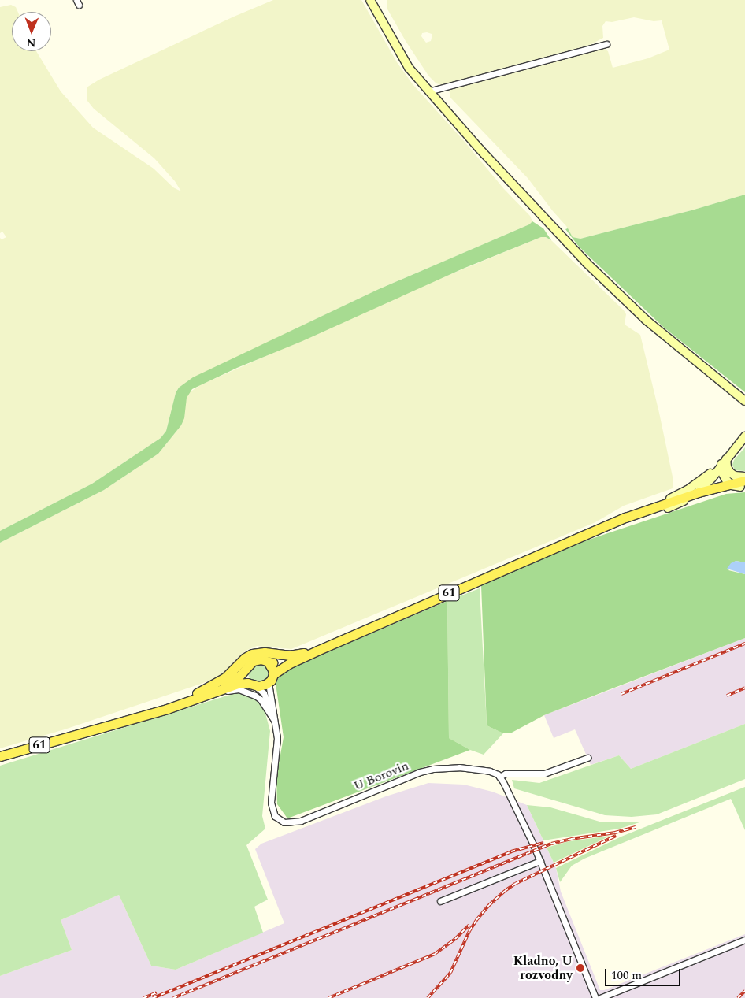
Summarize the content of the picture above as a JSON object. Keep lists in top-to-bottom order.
{
  "streets": {
    "main road": ["61"],
    "street": ["U Borovin"]
  },
  "places": ["Kladno, U rozvodny"],
  "scale_bar": "100 m",
  "north": "bottom"
}
